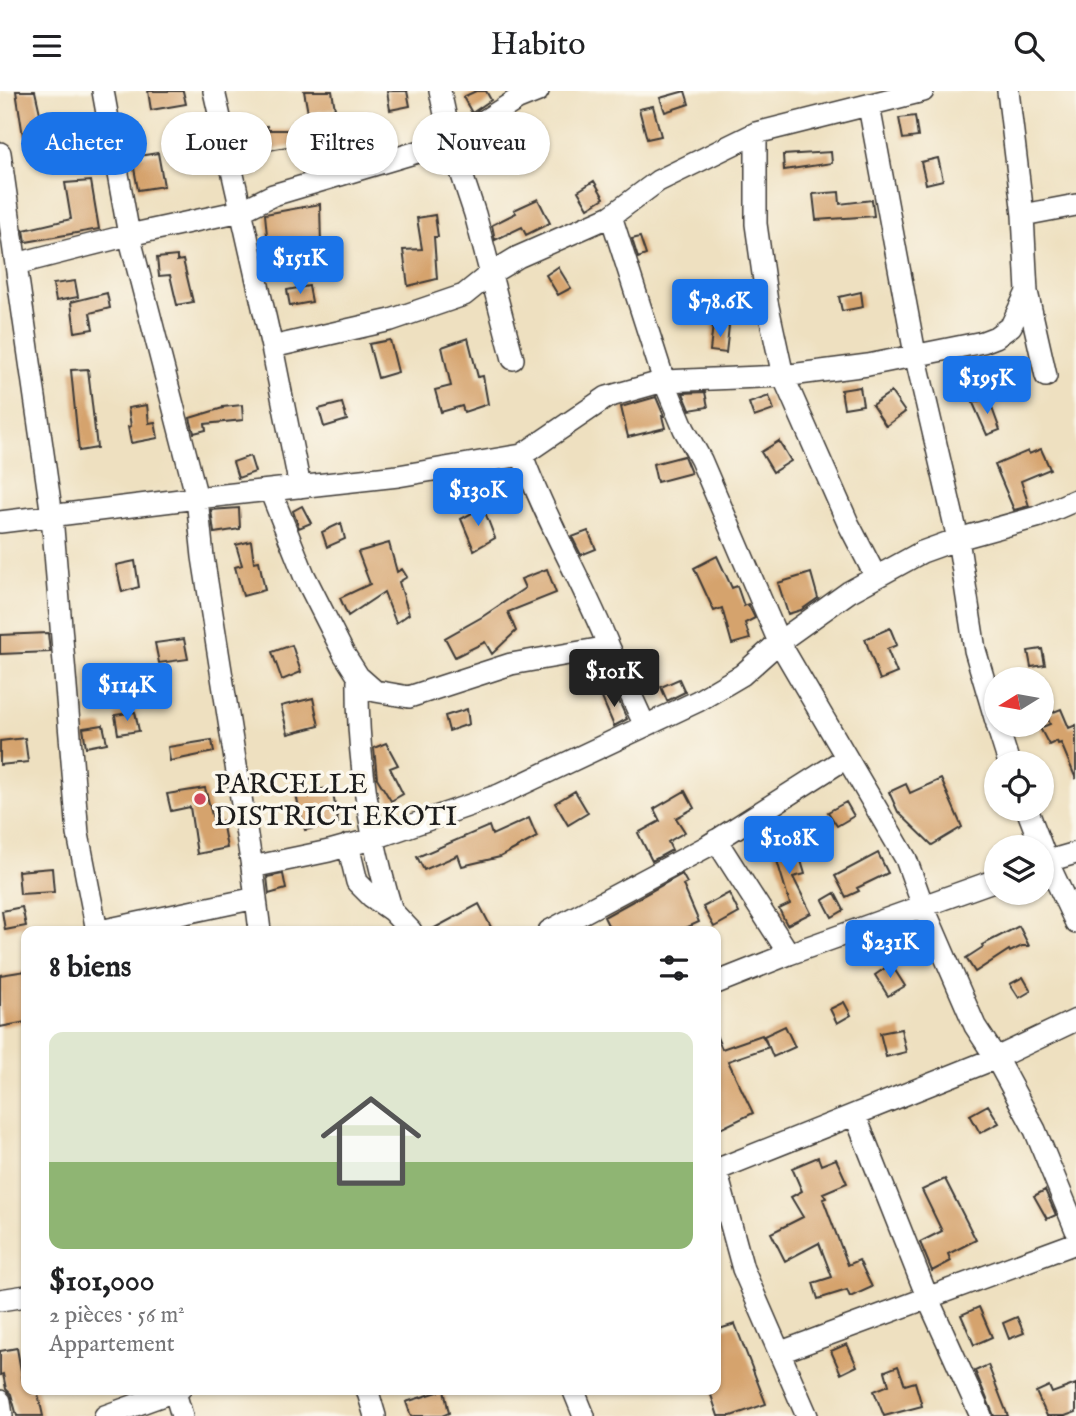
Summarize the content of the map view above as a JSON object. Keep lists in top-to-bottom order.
{
  "places": ["PARCELLE DISTRICT EKOTI"],
  "north": "left",
  "page": {
    "header": "Habito",
    "chip": [
      "Acheter",
      "Louer",
      "Filtres",
      "Nouveau"
    ],
    "price": [
      "$151K",
      "$78.6K",
      "$195K",
      "$130K",
      "$101K",
      "$114K",
      "$108K",
      "$231K"
    ],
    "heading": "8 biens",
    "list": [
      {
        "name": "$101,000",
        "note": "2 pièces · 56 m² · Appartement"
      }
    ]
  }
}
